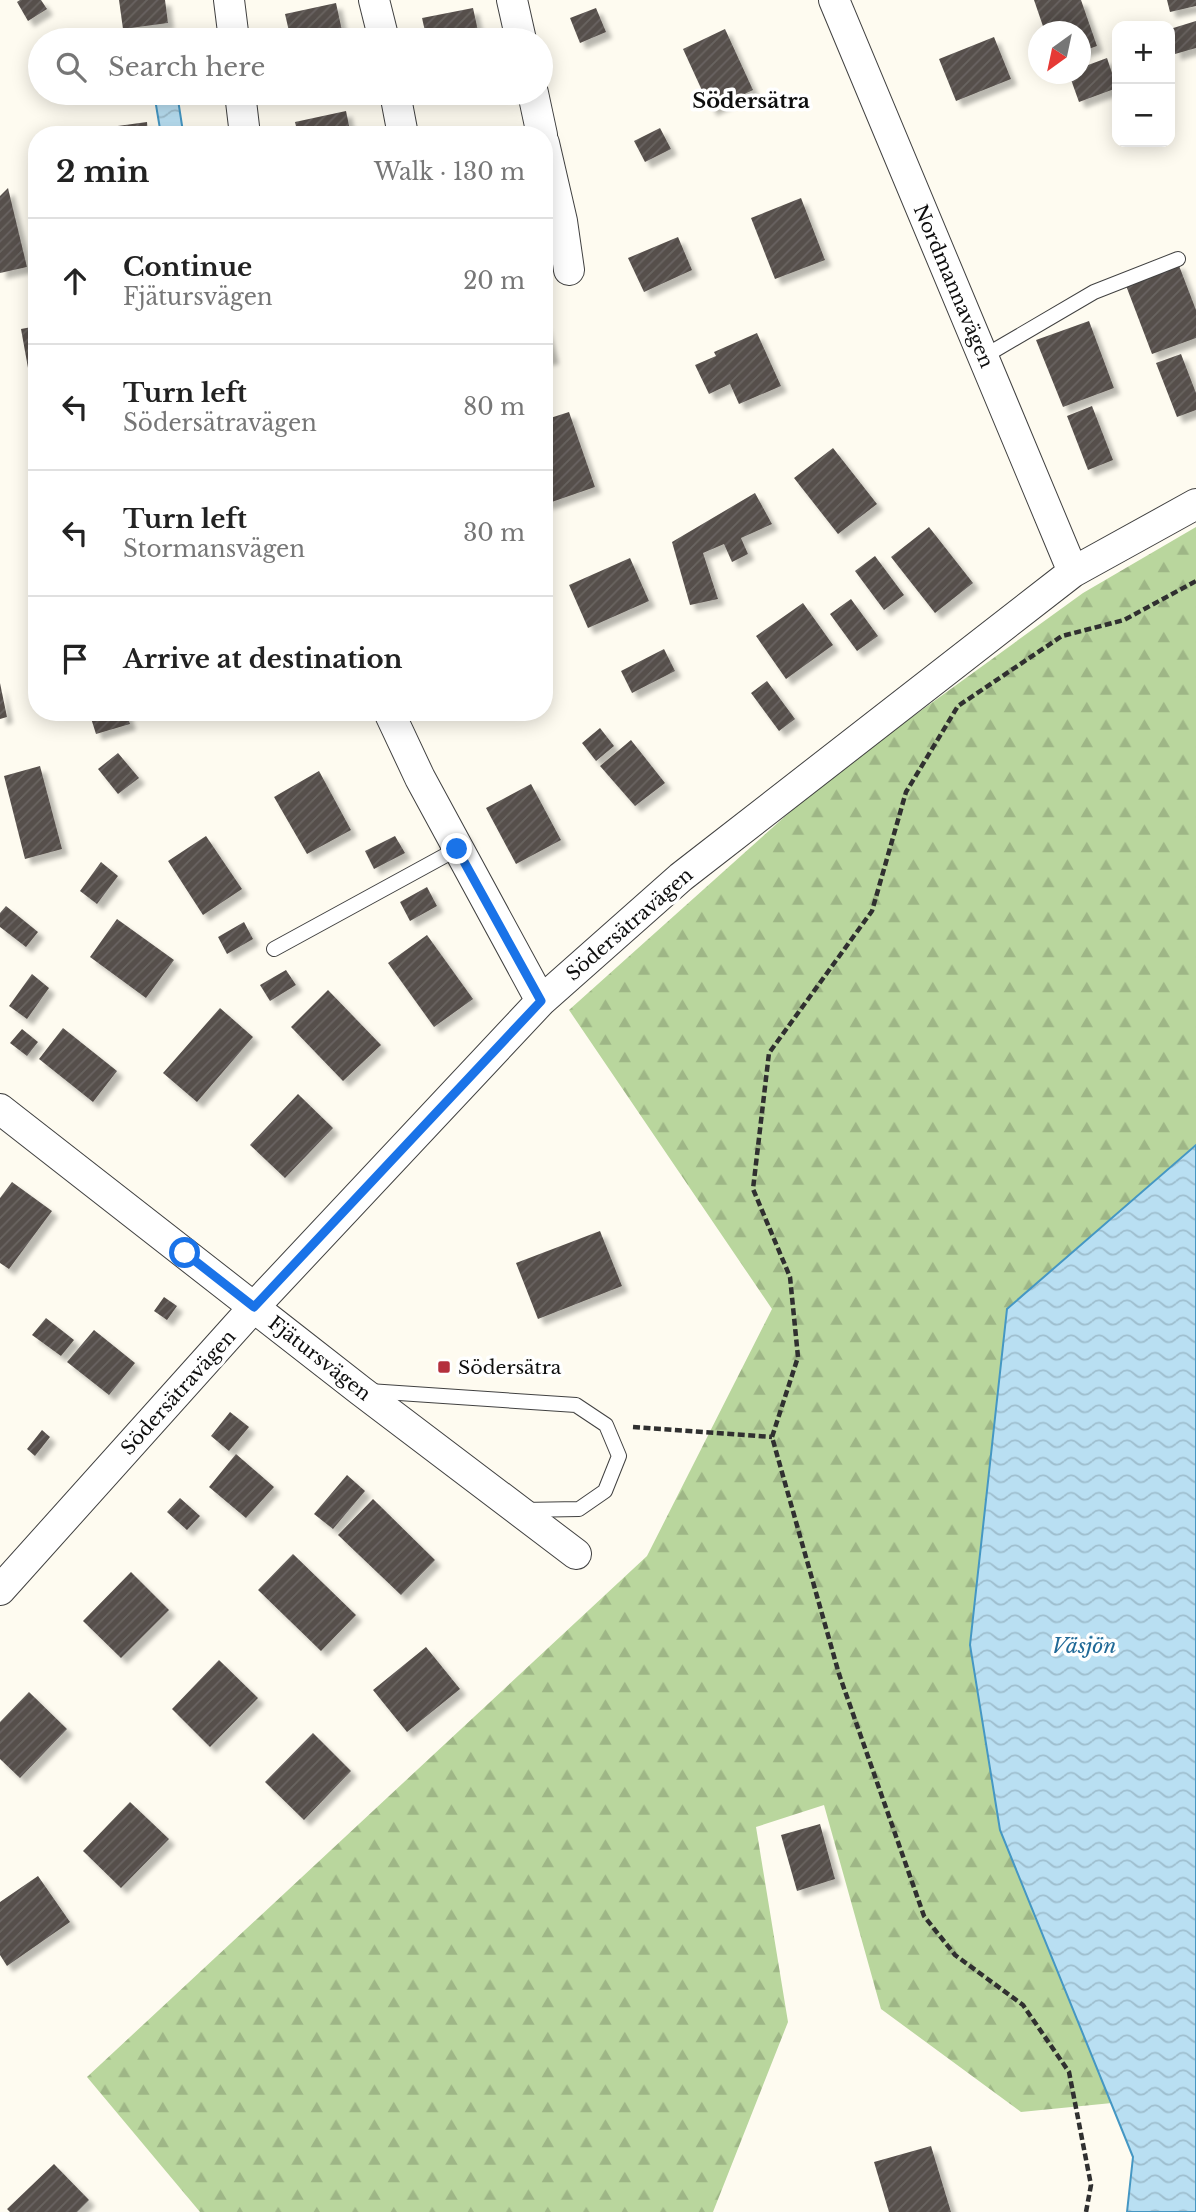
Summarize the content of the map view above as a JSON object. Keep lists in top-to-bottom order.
{
  "streets": {
    "street": ["Nordmannavägen", "Södersätravägen", "Fjätursvägen"]
  },
  "crossings": [
    ["Nordmannavägen", "Södersätravägen"],
    ["Södersätravägen", "Fjätursvägen"]
  ],
  "districts": ["Södersätra"],
  "water": ["Väsjön"],
  "places": {
    "transit": ["Södersätra"]
  },
  "north": "bottom left",
  "page": {
    "map_buttons": ["+", "−"],
    "search": "Search here",
    "heading": ["2 min", "Walk · 130 m"],
    "list": [
      ["Continue", "Fjätursvägen", "20 m"],
      ["Turn left", "Södersätravägen", "80 m"],
      ["Turn left", "Stormansvägen", "30 m"],
      "Arrive at destination"
    ]
  }
}
